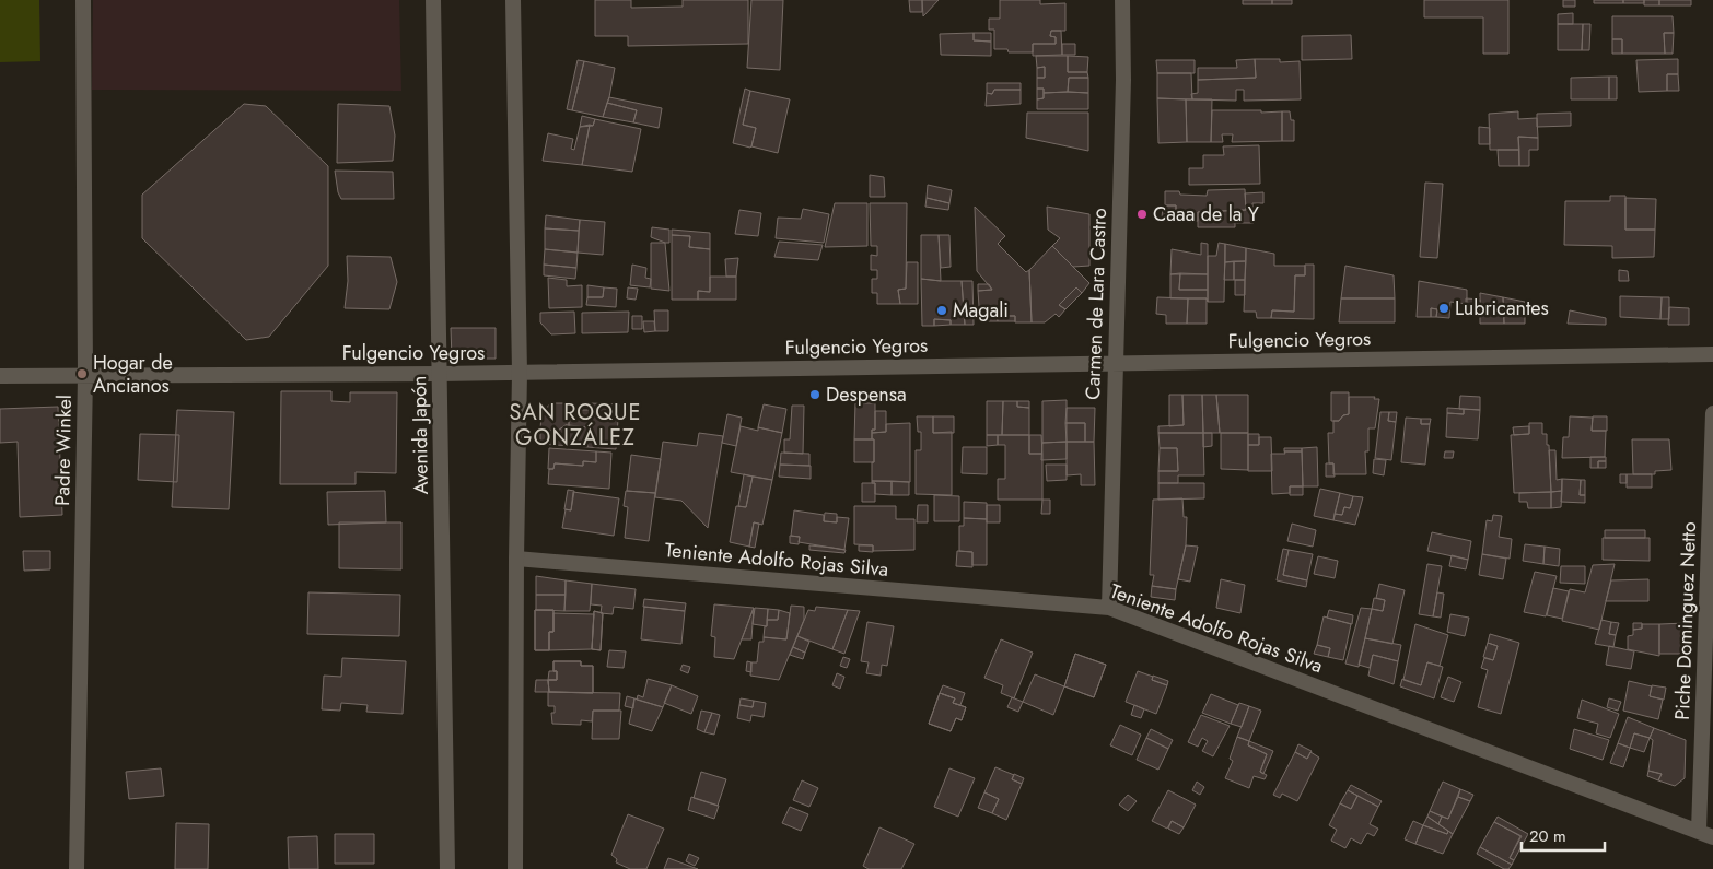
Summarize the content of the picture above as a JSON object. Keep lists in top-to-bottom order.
{
  "streets": {
    "street": [
      "Carmen de Lara Castro",
      "Fulgencio Yegros",
      "Avenida Japón",
      "Padre Winkel",
      "Teniente Adolfo Rojas Silva",
      "Piche Dominguez Netto"
    ]
  },
  "crossings": [
    ["Carmen de Lara Castro", "Fulgencio Yegros"],
    ["Carmen de Lara Castro", "Teniente Adolfo Rojas Silva"],
    ["Fulgencio Yegros", "Avenida Japón"],
    ["Fulgencio Yegros", "Padre Winkel"],
    ["Teniente Adolfo Rojas Silva", "Piche Dominguez Netto"]
  ],
  "districts": ["SAN ROQUE GONZÁLEZ"],
  "places": [
    "Caaa de la Y",
    "Lubricantes",
    "Magali",
    "Hogar de Ancianos",
    "Despensa"
  ],
  "scale_bar": "20 m"
}
